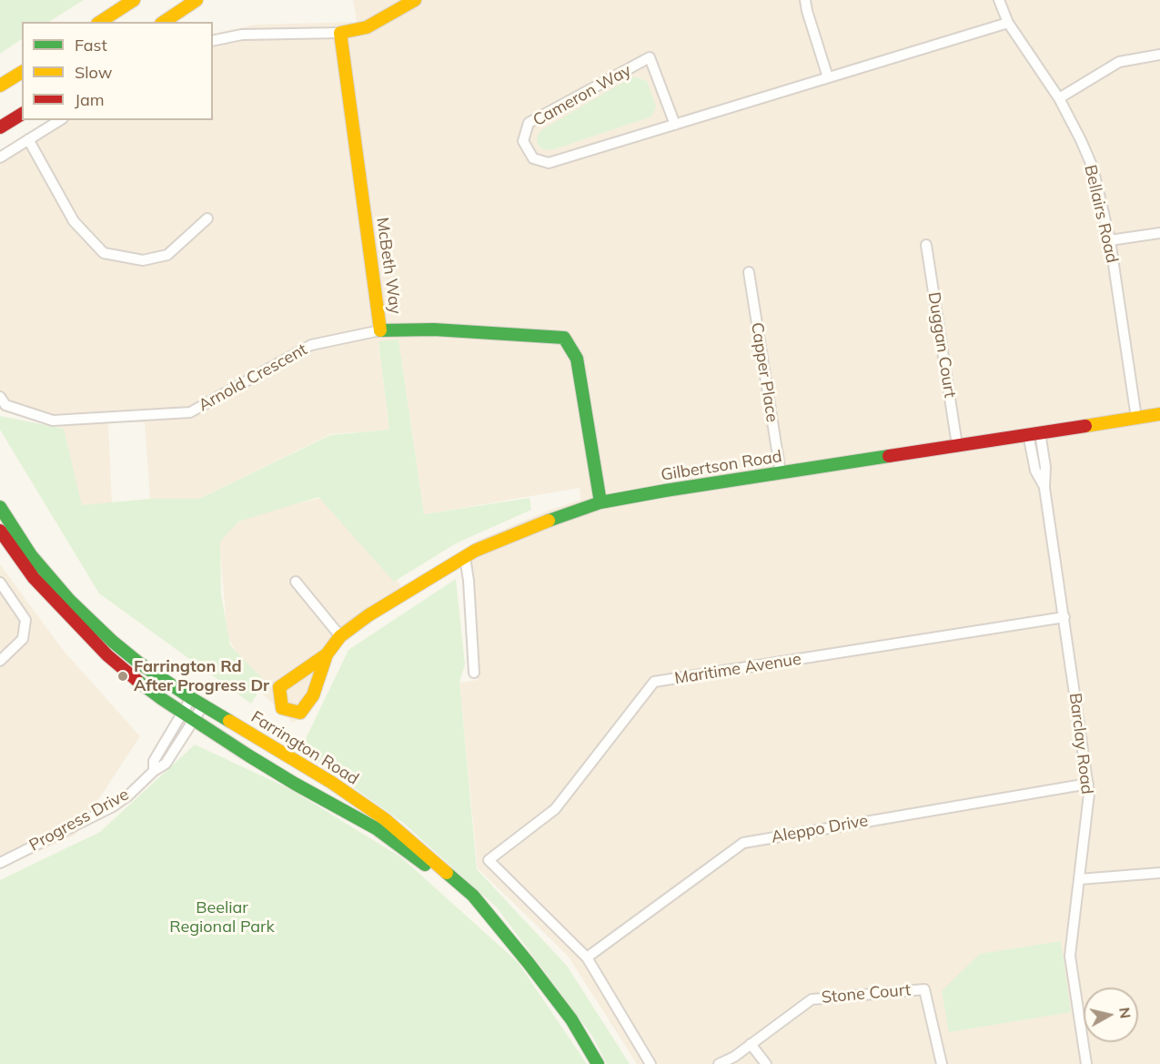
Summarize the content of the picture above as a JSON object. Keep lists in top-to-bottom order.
{
  "streets": {
    "street": [
      "Cameron Way",
      "Bellairs Road",
      "McBeth Way",
      "Duggan Court",
      "Capper Place",
      "Arnold Crescent",
      "Gilbertson Road",
      "Maritime Avenue",
      "Barclay Road",
      "Farrington Road",
      "Progress Drive",
      "Aleppo Drive",
      "Stone Court"
    ]
  },
  "crossings": [
    ["Cameron Way", "Bellairs Road"],
    ["Bellairs Road", "Gilbertson Road"],
    ["McBeth Way", "Arnold Crescent"],
    ["McBeth Way", "Gilbertson Road"],
    ["Duggan Court", "Gilbertson Road"],
    ["Capper Place", "Gilbertson Road"],
    ["Gilbertson Road", "Barclay Road"],
    ["Maritime Avenue", "Barclay Road"],
    ["Maritime Avenue", "Aleppo Drive"],
    ["Barclay Road", "Aleppo Drive"],
    ["Farrington Road", "Progress Drive"]
  ],
  "parks": ["Beeliar Regional Park"],
  "places": ["Farrington Rd After Progress Dr"],
  "legend": ["Fast", "Slow", "Jam"],
  "north": "right"
}
